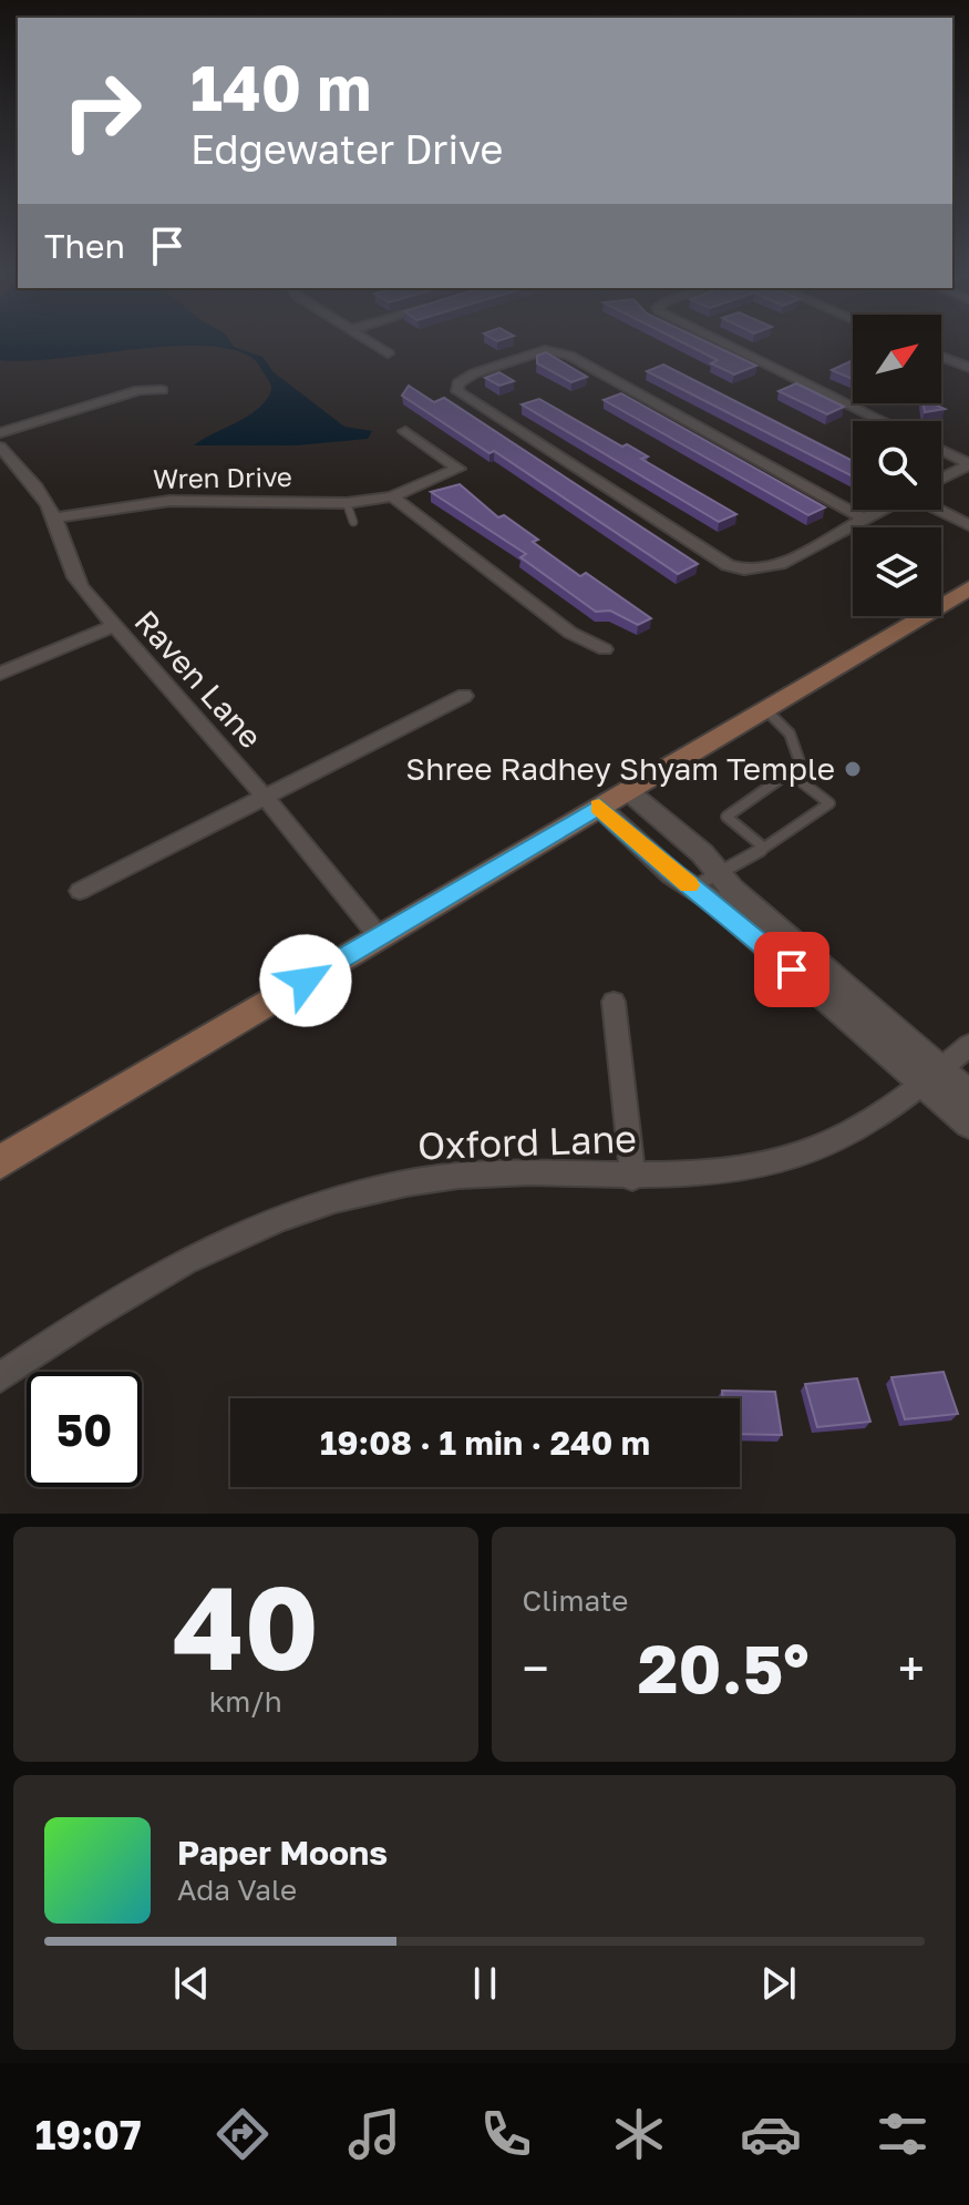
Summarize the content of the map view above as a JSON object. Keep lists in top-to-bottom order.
{
  "streets": {
    "street": ["Wren Drive", "Raven Lane", "Oxford Lane"]
  },
  "crossings": [
    ["Wren Drive", "Raven Lane"]
  ],
  "places": ["Shree Radhey Shyam Temple"],
  "north": "top right",
  "page": {
    "turn": ["140 m", "Edgewater Drive"],
    "then": "Then",
    "limit": "50",
    "trip": "19:08 · 1 min · 240 m",
    "tile": [
      ["40", "km/h"],
      "Climate"
    ],
    "heat": ["−", "20.5°", "+"],
    "song": ["Paper Moons", "Ada Vale"],
    "tabs": "19:07"
  }
}
